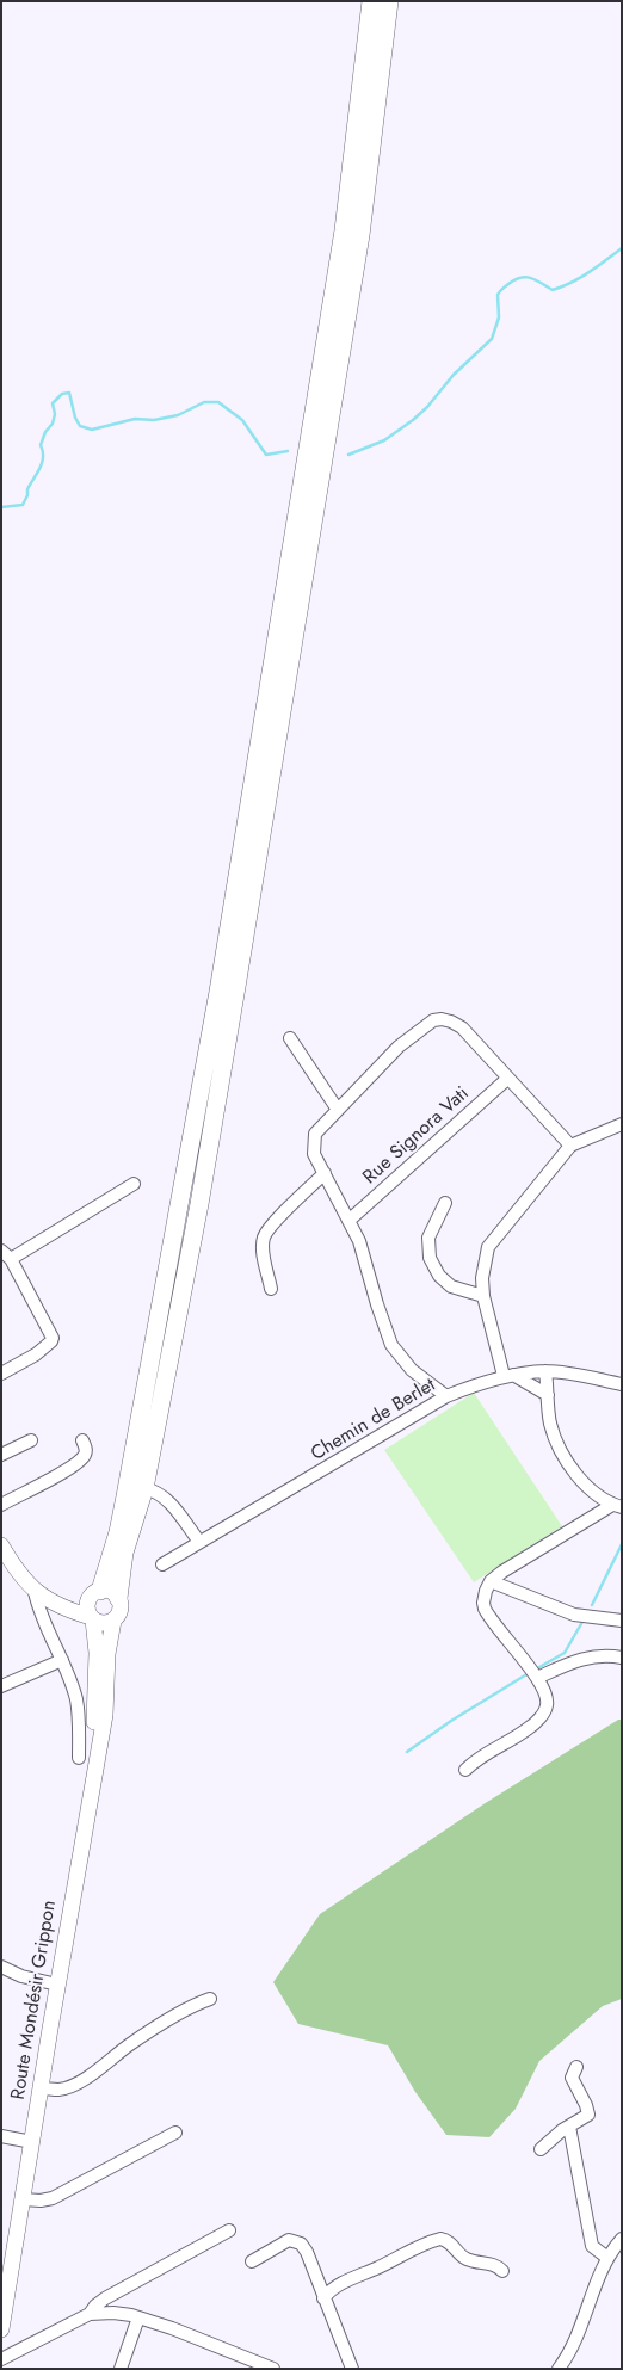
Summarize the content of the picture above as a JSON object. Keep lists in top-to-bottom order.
{
  "streets": {
    "main road": ["Route Mondésir Grippon"],
    "street": ["Rue Signora Vati", "Chemin de Berlet"]
  }
}
